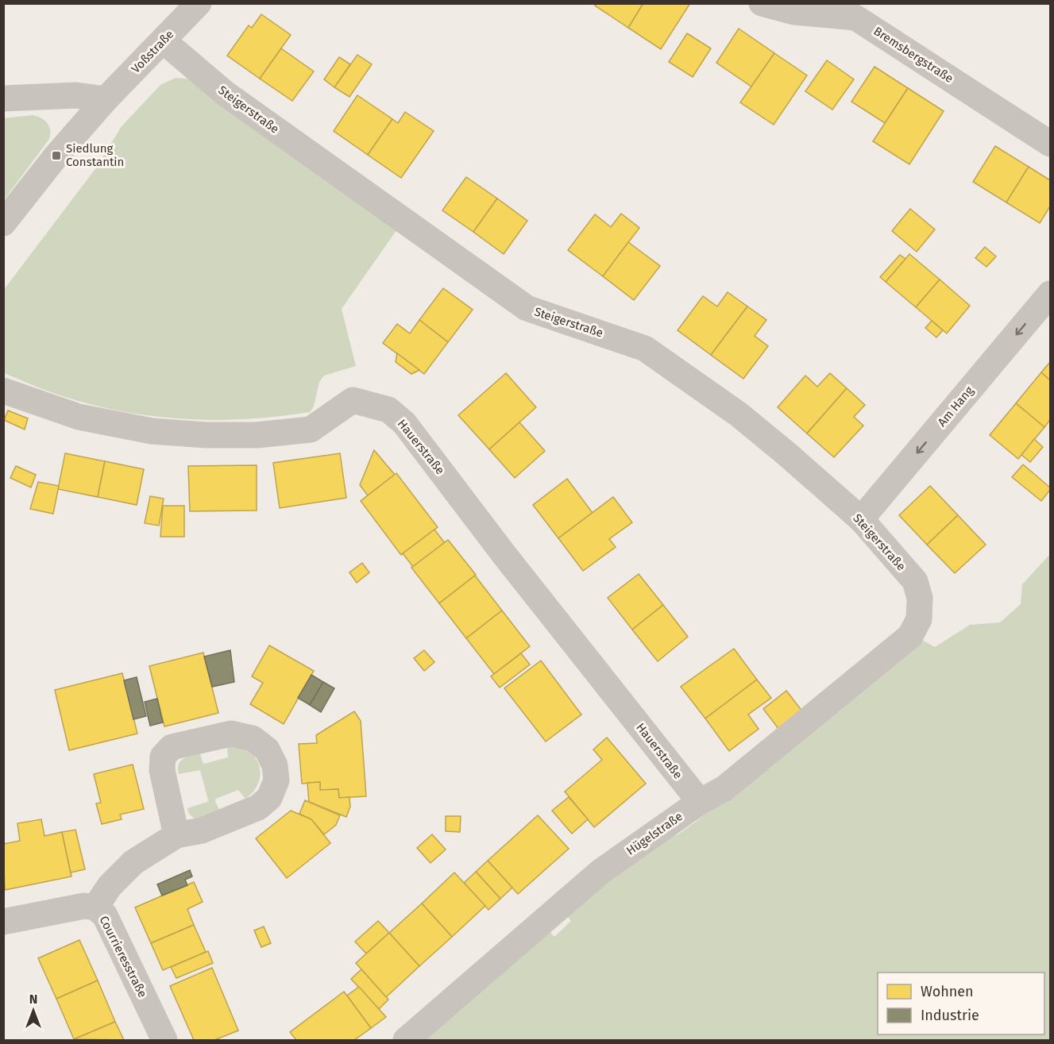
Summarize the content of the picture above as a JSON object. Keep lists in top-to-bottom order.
{
  "streets": {
    "street": [
      "Voßstraße",
      "Bremsbergstraße",
      "Steigerstraße",
      "Am Hang",
      "Hauerstraße",
      "Hügelstraße",
      "Courrieresstraße"
    ]
  },
  "crossings": [
    ["Voßstraße", "Steigerstraße"],
    ["Steigerstraße", "Am Hang"],
    ["Steigerstraße", "Hügelstraße"],
    ["Hauerstraße", "Hügelstraße"]
  ],
  "one_way": ["Am Hang"],
  "places": {
    "transit": ["Siedlung Constantin"]
  },
  "legend": ["Wohnen", "Industrie"],
  "north": "top"
}
